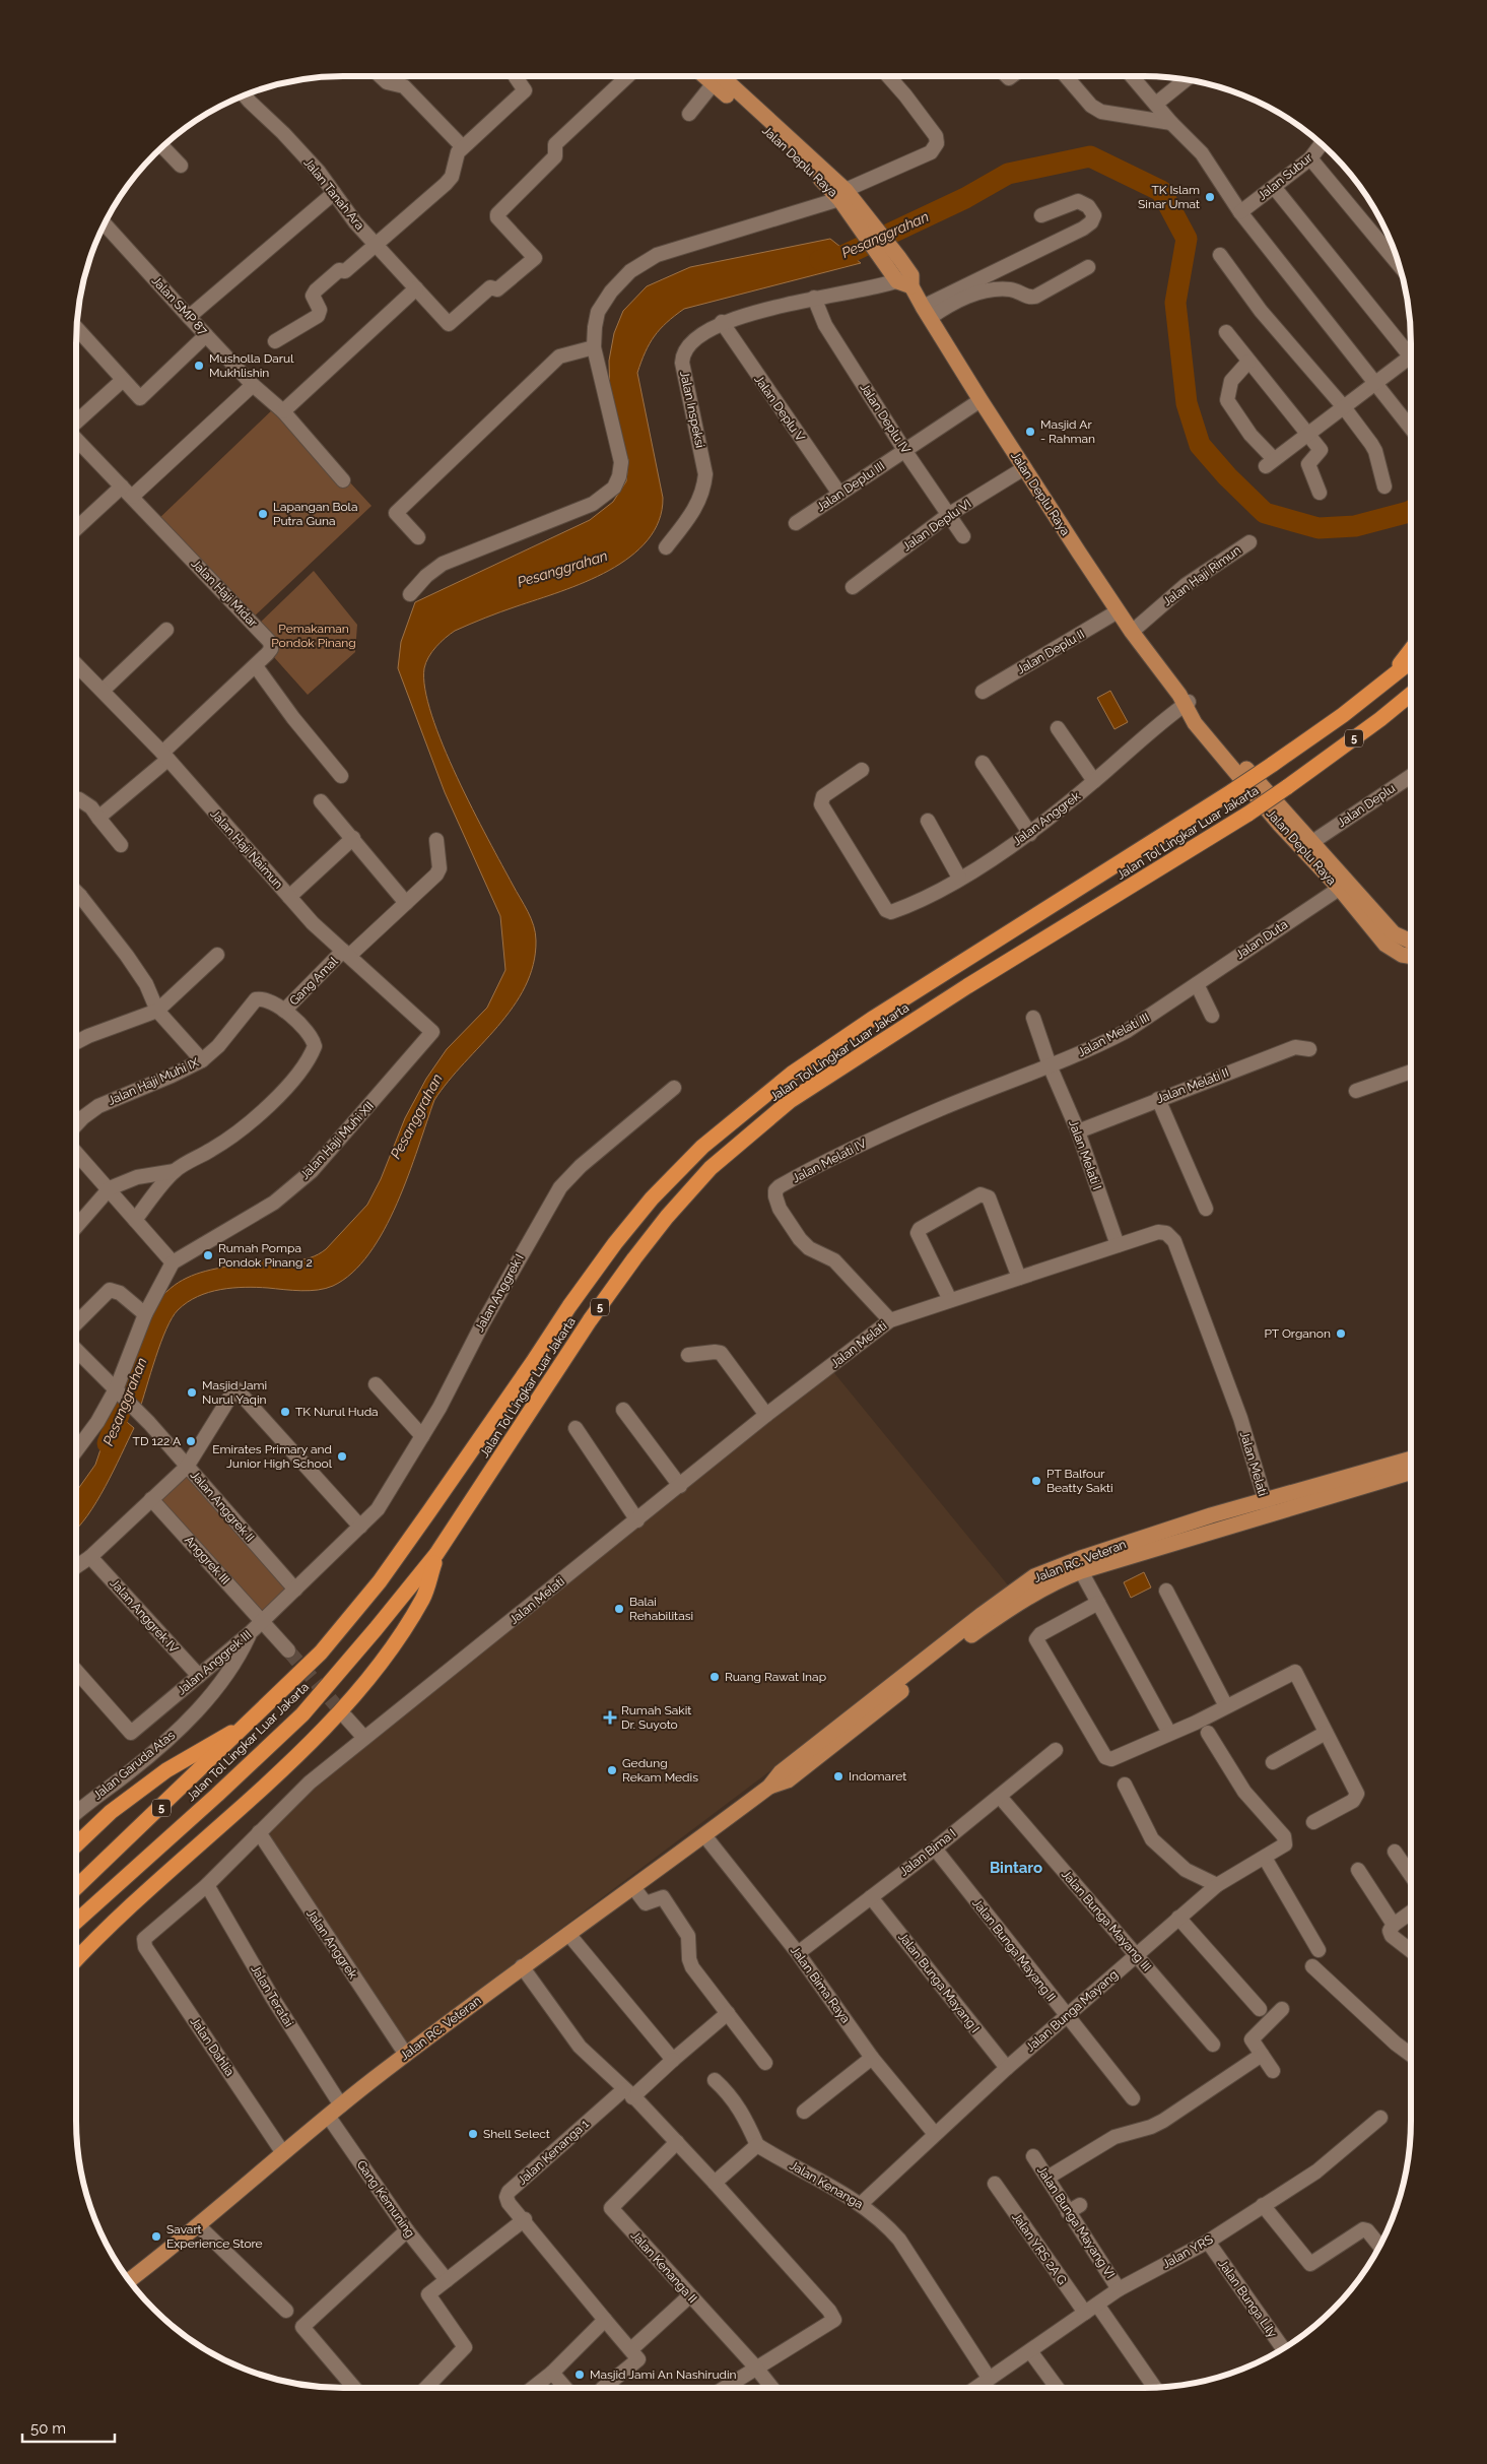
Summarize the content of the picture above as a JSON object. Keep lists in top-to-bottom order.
{
  "streets": {
    "highway": ["5", "Jalan Tol Lingkar Luar Jakarta"],
    "main road": ["Jalan Deplu Raya", "Jalan RC. Veteran"],
    "street": [
      "Jalan Subur",
      "Jalan Tanah Ara",
      "Jalan SMP 87",
      "Jalan Deplu V",
      "Jalan Inspeksi",
      "Jalan Deplu IV",
      "Jalan Deplu III",
      "Jalan Deplu VI",
      "Jalan Haji Rimun",
      "Jalan Haji Midar",
      "Jalan Deplu II",
      "Jalan Deplu",
      "Jalan Anggrek",
      "Jalan Haji Naimun",
      "Jalan Duta",
      "Gang Amal",
      "Jalan Melati III",
      "Jalan Haji Muhi IX",
      "Jalan Melati II",
      "Jalan Haji Muhi XII",
      "Jalan Melati I",
      "Jalan Melati IV",
      "Jalan Anggrek I",
      "Jalan Melati",
      "Jalan Anggrek II",
      "Anggrek III",
      "Jalan Anggrek IV",
      "Jalan Anggrek III",
      "Jalan Garuda Atas",
      "Jalan Bima I",
      "Jalan Bunga Mayang III",
      "Jalan Bunga Mayang II",
      "Jalan Bunga Mayang I",
      "Jalan Bima Raya",
      "Jalan Teratai",
      "Jalan Bunga Mayang",
      "Jalan Dahlia",
      "Jalan Kenanga 1",
      "Jalan Kenanga",
      "Gang Kemuning",
      "Jalan Bunga Mayang VI",
      "Jalan YRS 2A G",
      "Jalan YRS",
      "Jalan Kenanga II",
      "Jalan Bunga Lily"
    ]
  },
  "crossings": [
    ["Jalan Deplu Raya", "Jalan Inspeksi"],
    ["Jalan Deplu Raya", "Jalan Deplu III"],
    ["Jalan Deplu Raya", "Jalan Deplu VI"],
    ["Jalan Deplu Raya", "Jalan Haji Rimun"],
    ["Jalan Deplu Raya", "Jalan Deplu II"],
    ["Jalan Deplu Raya", "Jalan Deplu"],
    ["Jalan Deplu Raya", "Jalan Anggrek"],
    ["Jalan Deplu Raya", "Jalan Duta"],
    ["Jalan Deplu V", "Jalan Inspeksi"],
    ["Jalan Deplu V", "Jalan Deplu III"],
    ["Jalan Inspeksi", "Jalan Deplu IV"],
    ["Jalan Deplu IV", "Jalan Deplu III"],
    ["Jalan Deplu IV", "Jalan Deplu VI"],
    ["Jalan Haji Midar", "Jalan Haji Naimun"],
    ["Jalan Anggrek", "Jalan Melati"],
    ["Jalan Anggrek", "Jalan RC. Veteran"],
    ["Jalan Haji Naimun", "Gang Amal"],
    ["Jalan Haji Naimun", "Jalan Haji Muhi XII"],
    ["Jalan Duta", "Jalan Melati III"],
    ["Gang Amal", "Jalan Haji Muhi IX"],
    ["Jalan Melati III", "Jalan Melati I"],
    ["Jalan Melati III", "Jalan Melati IV"],
    ["Jalan Melati II", "Jalan Melati I"],
    ["Jalan Melati I", "Jalan Melati IV"],
    ["Jalan Melati I", "Jalan Melati"],
    ["Jalan Melati IV", "Jalan Melati"],
    ["Jalan Anggrek I", "Jalan Anggrek II"],
    ["Jalan Anggrek I", "Jalan Anggrek III"],
    ["Jalan Melati", "Jalan RC. Veteran"],
    ["Jalan Melati", "Jalan Teratai"],
    ["Jalan Melati", "Jalan Dahlia"],
    ["Jalan Anggrek II", "Jalan Anggrek III"],
    ["Anggrek III", "Jalan Anggrek III"],
    ["Jalan RC. Veteran", "Jalan Bima Raya"],
    ["Jalan RC. Veteran", "Jalan Teratai"],
    ["Jalan RC. Veteran", "Jalan Dahlia"],
    ["Jalan RC. Veteran", "Gang Kemuning"],
    ["Jalan Anggrek IV", "Jalan Anggrek III"],
    ["Jalan Anggrek III", "Jalan Garuda Atas"],
    ["Jalan Bima I", "Jalan Bunga Mayang III"],
    ["Jalan Bima I", "Jalan Bunga Mayang II"],
    ["Jalan Bima I", "Jalan Bunga Mayang I"],
    ["Jalan Bima I", "Jalan Bima Raya"],
    ["Jalan Bunga Mayang III", "Jalan Bunga Mayang"],
    ["Jalan Bunga Mayang II", "Jalan Bunga Mayang"],
    ["Jalan Bunga Mayang I", "Jalan Bunga Mayang"],
    ["Jalan Bima Raya", "Jalan Bunga Mayang"],
    ["Jalan Bunga Mayang", "Jalan Kenanga"],
    ["Jalan Kenanga", "Jalan YRS"],
    ["Jalan Bunga Mayang VI", "Jalan YRS"],
    ["Jalan YRS 2A G", "Jalan YRS"],
    ["Jalan YRS", "Jalan Bunga Lily"]
  ],
  "districts": ["Bintaro"],
  "water": ["Pesanggrahan"],
  "parks": ["Pemakaman Pondok Pinang"],
  "places": {
    "other": [
      "TK Islam Sinar Umat",
      "Musholla Darul Mukhlishin",
      "Masjid Ar - Rahman",
      "Lapangan Bola Putra Guna",
      "Rumah Pompa Pondok Pinang 2",
      "PT Organon",
      "Masjid Jami Nurul Yaqin",
      "TK Nurul Huda",
      "TD 122 A",
      "Emirates Primary and Junior High School",
      "PT Balfour Beatty Sakti",
      "Balai Rehabilitasi",
      "Ruang Rawat Inap",
      "Gedung Rekam Medis",
      "Indomaret",
      "Shell Select",
      "Savart Experience Store",
      "Masjid Jami An Nashirudin"
    ],
    "health": ["Rumah Sakit Dr. Suyoto"]
  },
  "scale_bar": "50 m"
}
